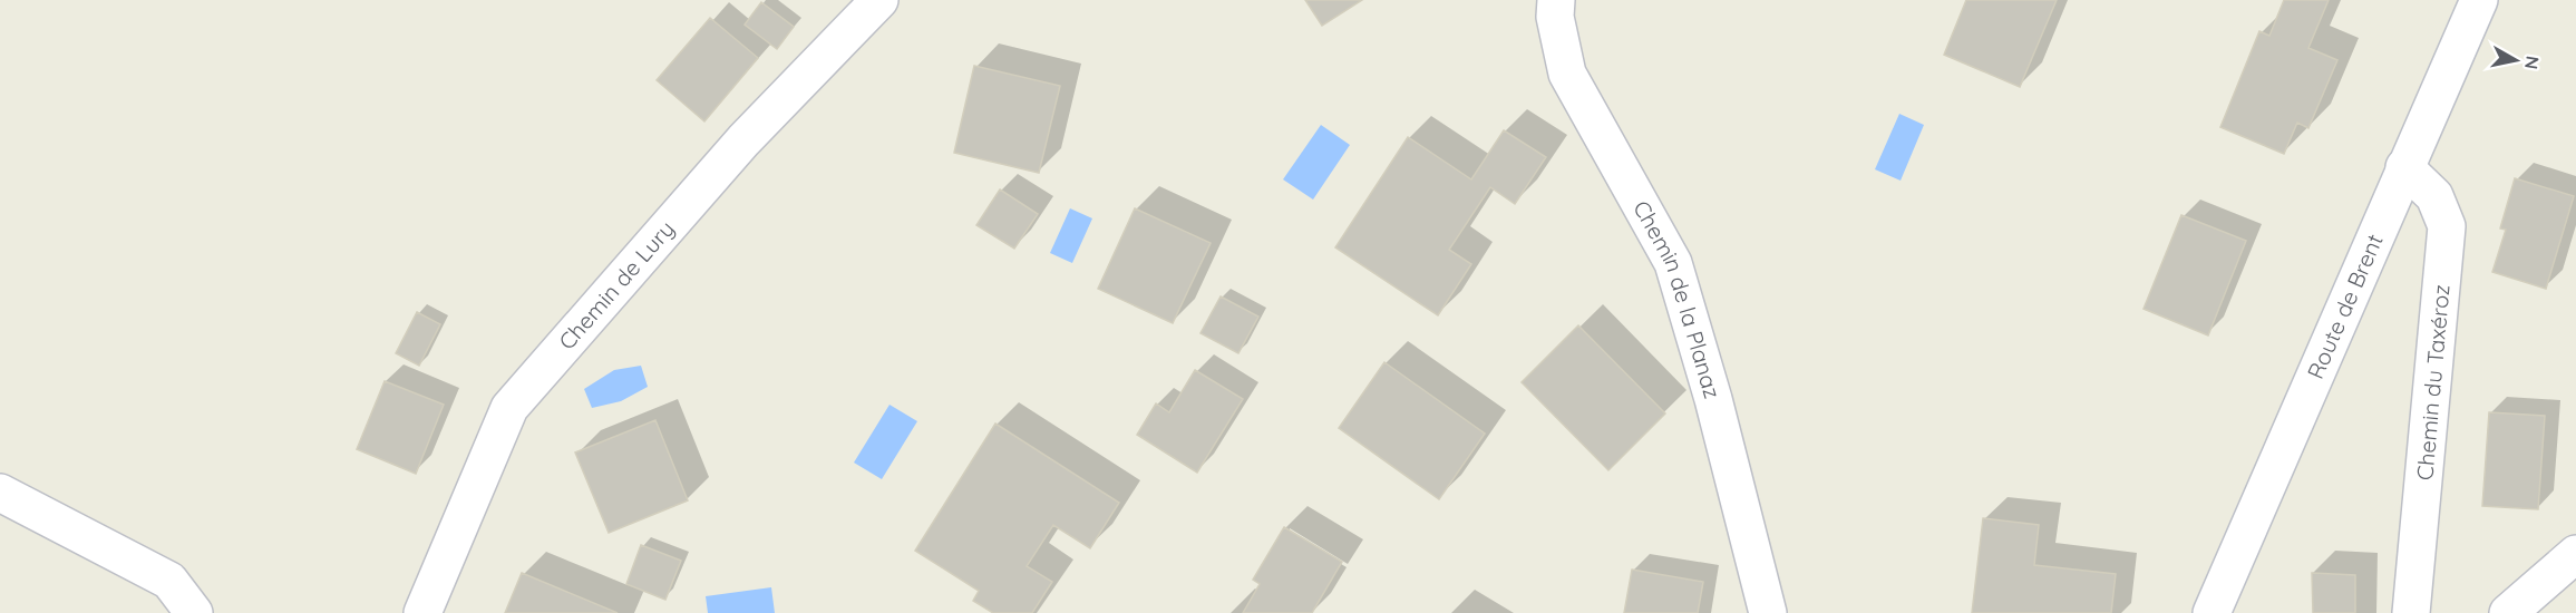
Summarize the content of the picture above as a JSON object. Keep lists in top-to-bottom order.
{
  "streets": {
    "street": [
      "Chemin de Lury",
      "Chemin de la Planaz",
      "Route de Brent",
      "Chemin du Taxéroz"
    ]
  },
  "crossings": [
    ["Route de Brent", "Chemin du Taxéroz"]
  ],
  "north": "right"
}
